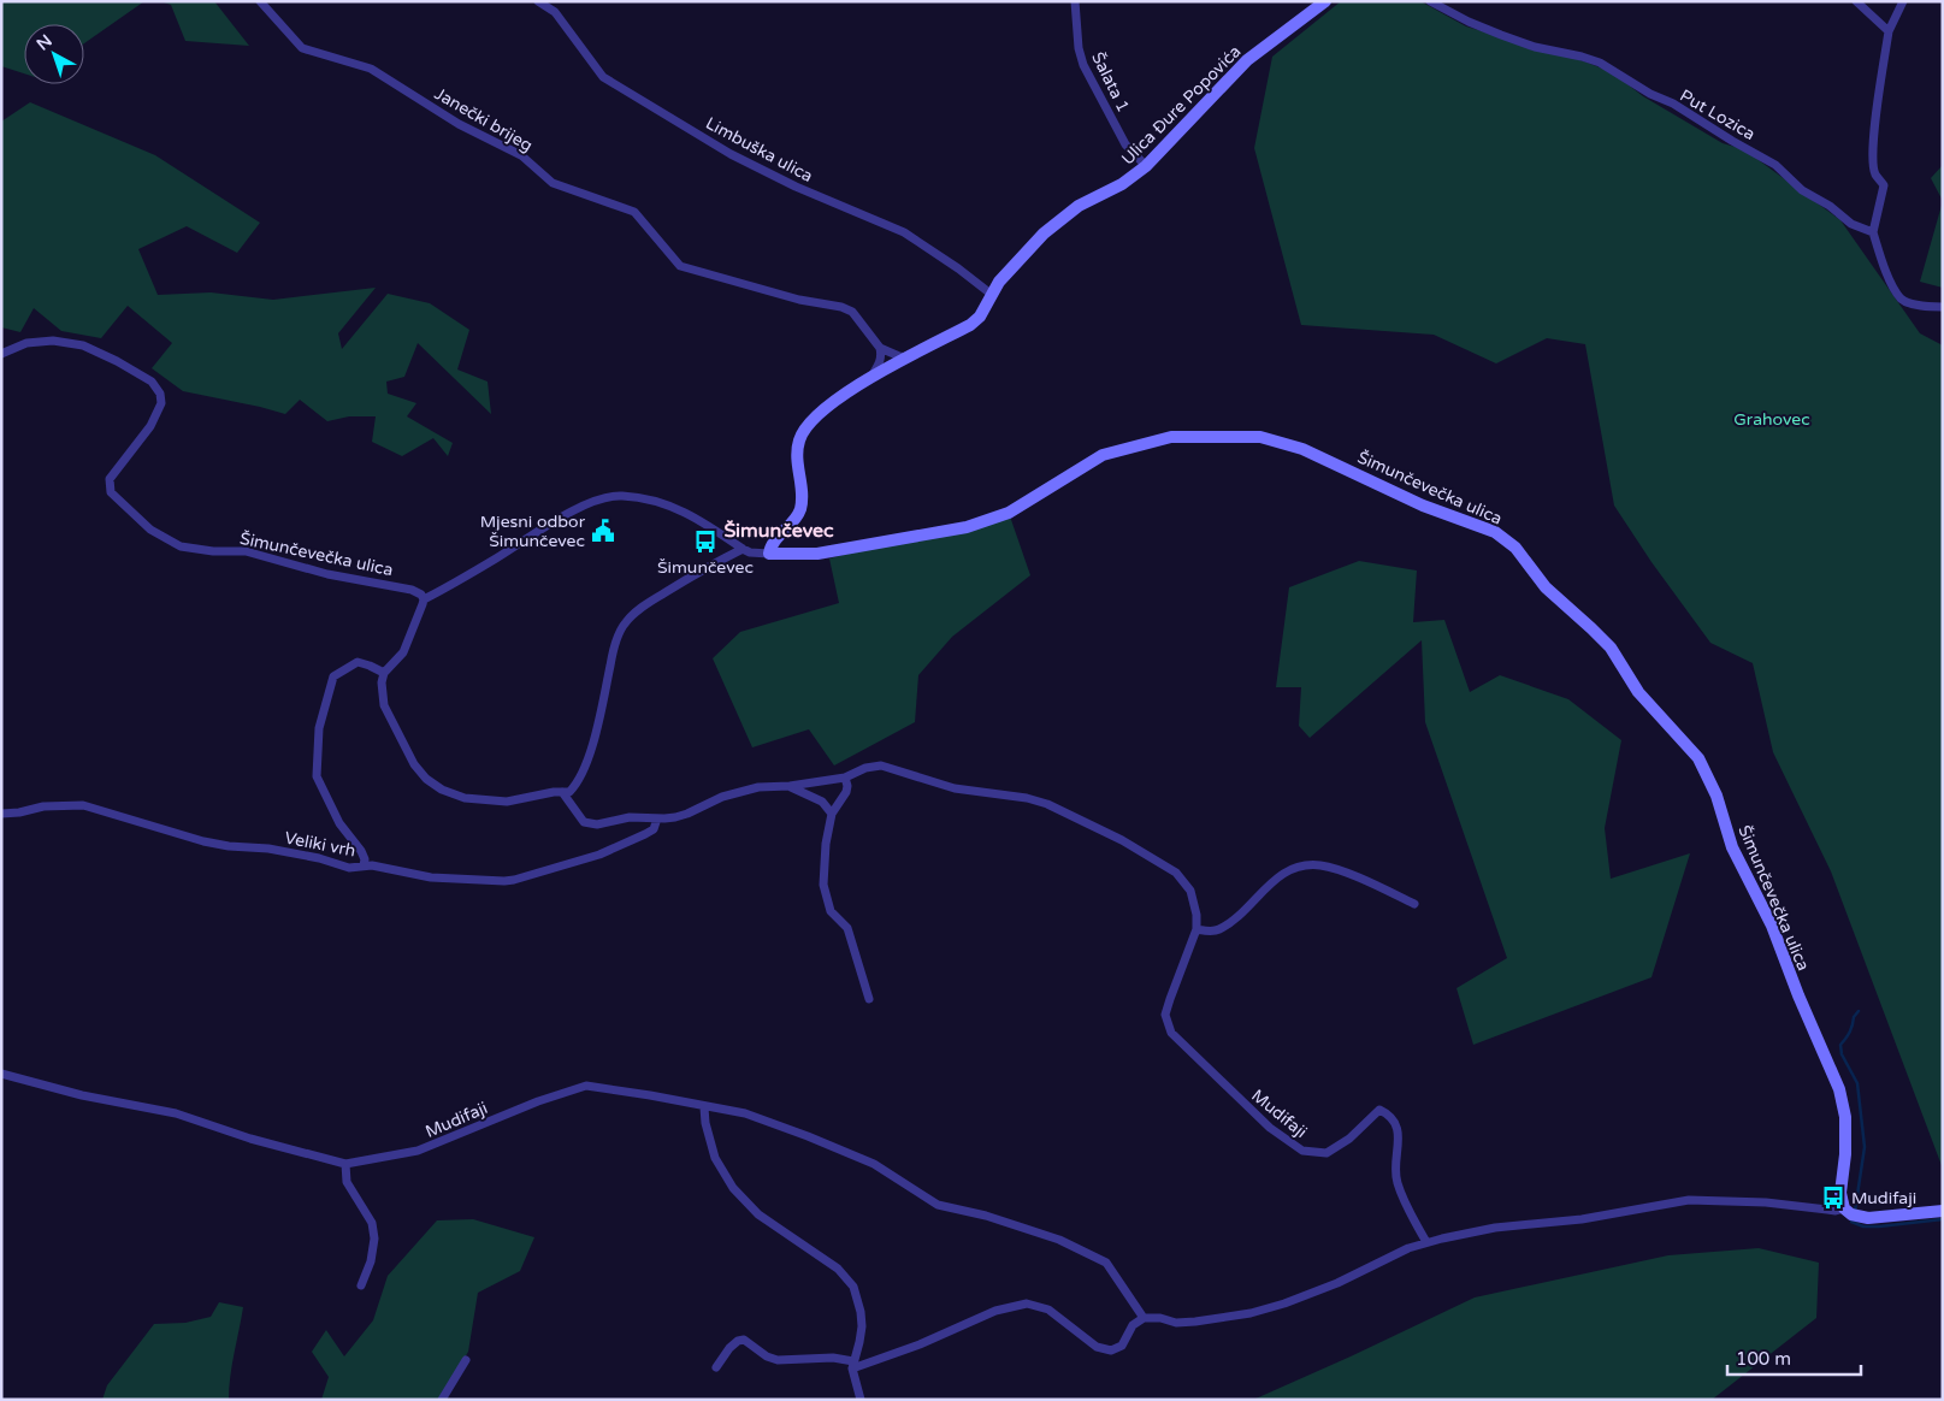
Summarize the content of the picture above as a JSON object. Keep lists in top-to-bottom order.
{
  "streets": {
    "street": [
      "Šalata 1",
      "Ulica Đure Popovića",
      "Put Lozica",
      "Janečki brijeg",
      "Limbuška ulica",
      "Šimunčevečka ulica",
      "Veliki vrh",
      "Mudifaji"
    ]
  },
  "crossings": [
    ["Šalata 1", "Ulica Đure Popovića"],
    ["Ulica Đure Popovića", "Limbuška ulica"],
    ["Ulica Đure Popovića", "Šimunčevečka ulica"]
  ],
  "districts": ["Šimunčevec"],
  "parks": ["Grahovec"],
  "places": {
    "public building": ["Mjesni odbor Šimunčevec"],
    "bus stop": ["Šimunčevec", "Mudifaji"]
  },
  "scale_bar": "100 m",
  "north": "top left"
}
